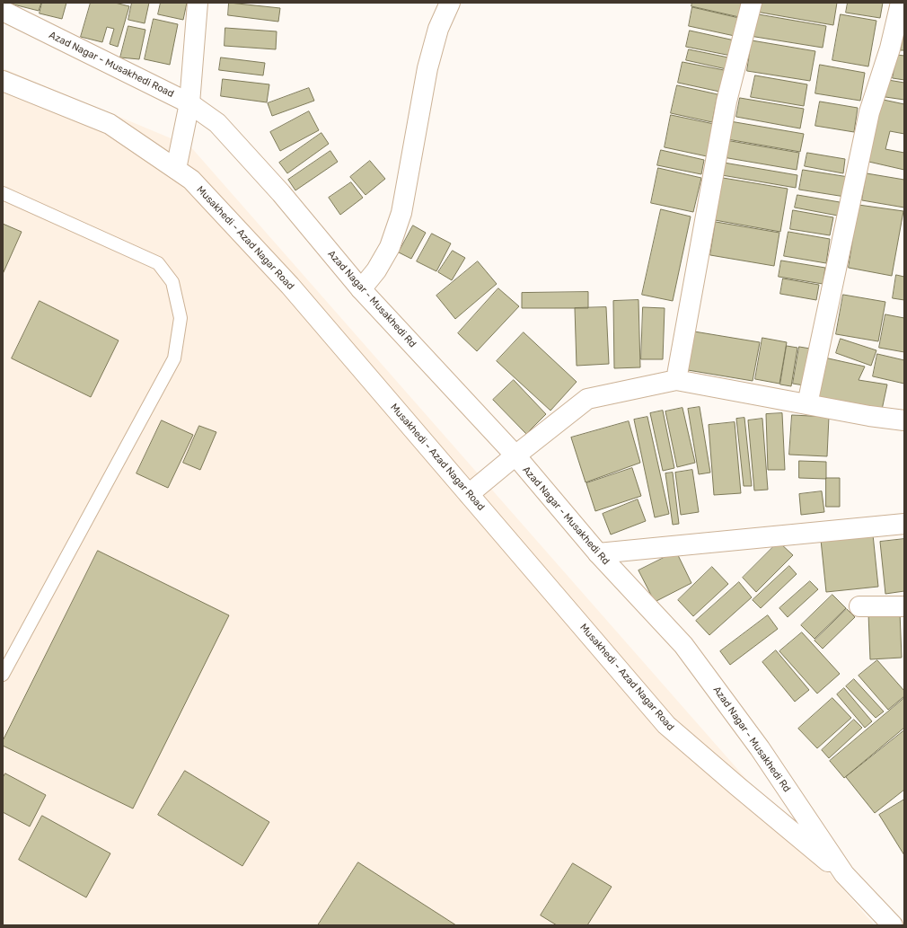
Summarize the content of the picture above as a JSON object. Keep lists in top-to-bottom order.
{
  "streets": {
    "main road": ["Azad Nagar - Musakhedi Road", "Musakhedi - Azad Nagar Road", "Azad Nagar - Musakhedi Rd"]
  },
  "crossings": [
    ["Azad Nagar - Musakhedi Road", "Azad Nagar - Musakhedi Rd"],
    ["Musakhedi - Azad Nagar Road", "Azad Nagar - Musakhedi Rd"]
  ]
}
